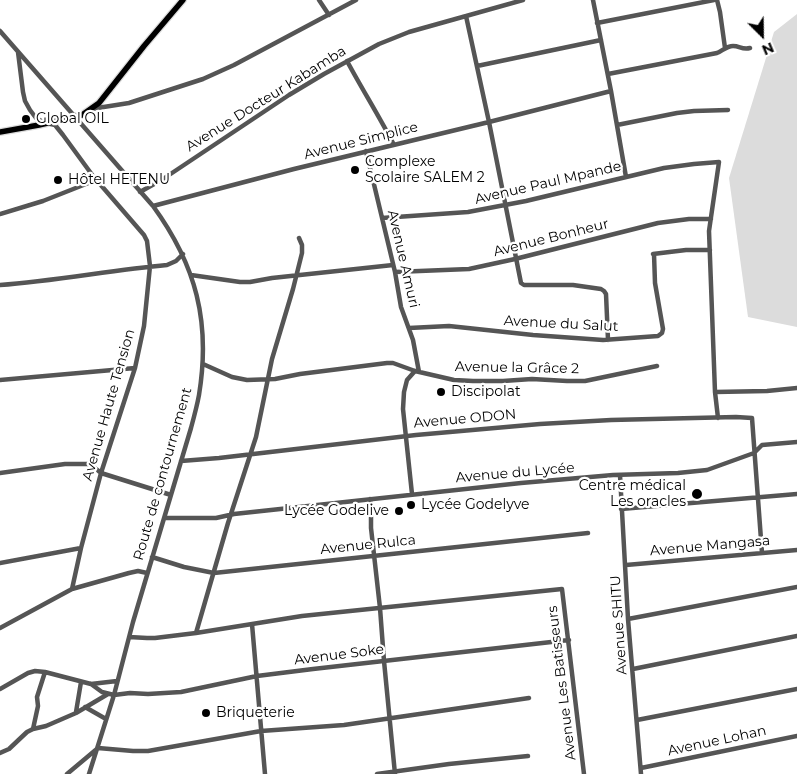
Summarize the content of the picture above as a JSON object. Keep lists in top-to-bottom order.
{
  "streets": {
    "street": [
      "Avenue Docteur Kabamba",
      "Avenue Simplice",
      "Avenue Paul Mpande",
      "Avenue Bonheur",
      "Avenue Amuri",
      "Avenue du Salut",
      "Avenue la Grâce 2",
      "Avenue Haute Tension",
      "Avenue ODON",
      "Avenue du Lycée",
      "Route de contournement",
      "Avenue Rulca",
      "Avenue Mangasa",
      "Avenue SHITU",
      "Avenue Soke",
      "Avenue Les Batisseurs",
      "Avenue Lohan"
    ]
  },
  "crossings": [
    ["Avenue Docteur Kabamba", "Route de contournement"],
    ["Avenue Simplice", "Avenue Amuri"],
    ["Avenue Simplice", "Route de contournement"],
    ["Avenue Paul Mpande", "Avenue Bonheur"],
    ["Avenue Paul Mpande", "Avenue Amuri"],
    ["Avenue Bonheur", "Avenue Amuri"],
    ["Avenue Amuri", "Avenue du Salut"],
    ["Avenue Amuri", "Avenue la Grâce 2"],
    ["Avenue la Grâce 2", "Route de contournement"],
    ["Avenue Haute Tension", "Route de contournement"],
    ["Avenue ODON", "Avenue du Lycée"],
    ["Avenue ODON", "Route de contournement"],
    ["Avenue du Lycée", "Route de contournement"],
    ["Avenue du Lycée", "Avenue SHITU"],
    ["Route de contournement", "Avenue Rulca"],
    ["Route de contournement", "Avenue Soke"],
    ["Avenue Mangasa", "Avenue SHITU"],
    ["Avenue SHITU", "Avenue Lohan"],
    ["Avenue Soke", "Avenue Les Batisseurs"]
  ],
  "places": [
    "Global OIL",
    "Complexe Scolaire SALEM 2",
    "Hôtel HETENU",
    "Discipolat",
    "Centre médical Les oracles",
    "Lycée Godelyve",
    "Lycée Godelive",
    "Briqueterie"
  ],
  "north": "bottom right"
}
